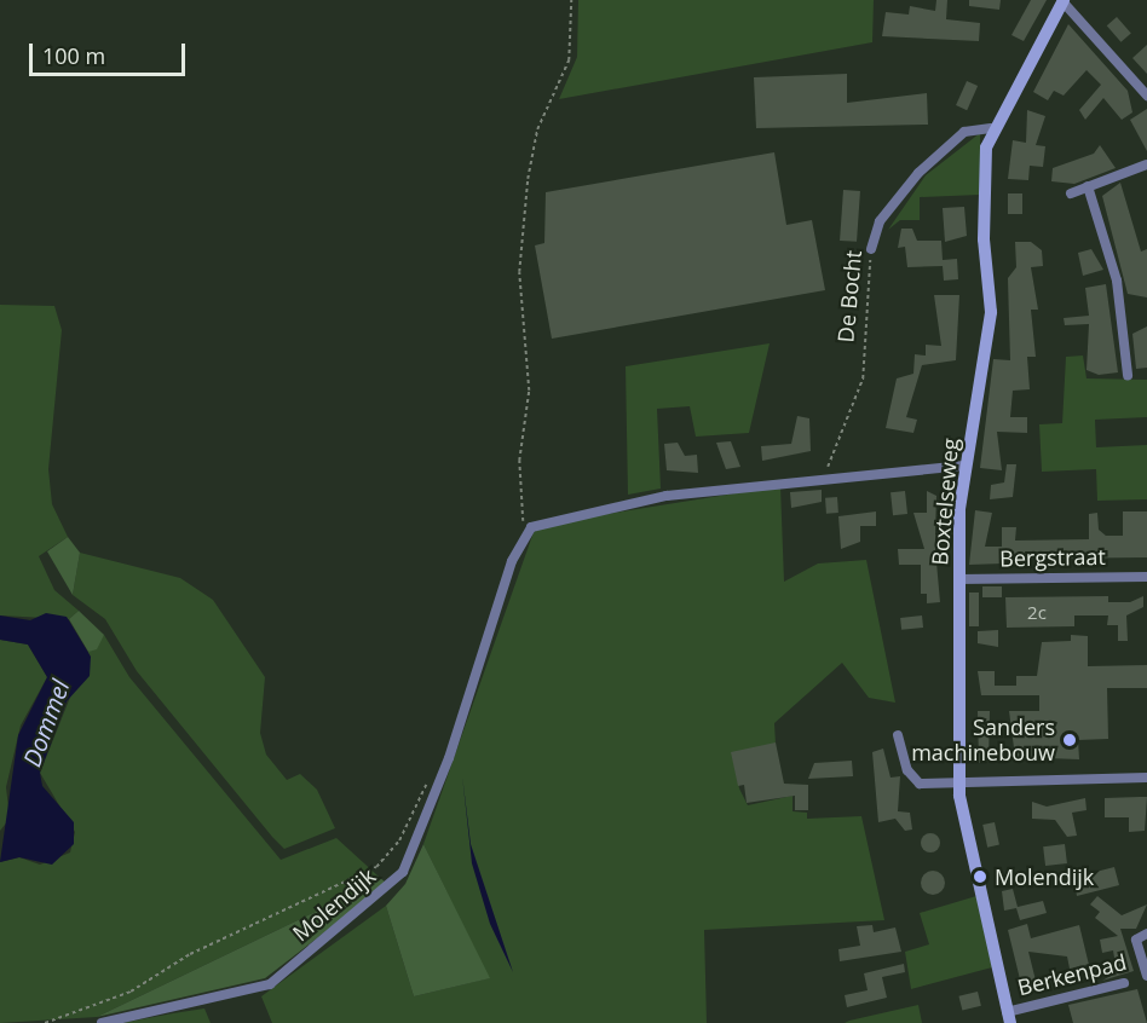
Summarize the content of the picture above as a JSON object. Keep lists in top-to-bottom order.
{
  "streets": {
    "street": [
      "De Bocht",
      "Boxtelseweg",
      "Bergstraat",
      "Molendijk",
      "Berkenpad"
    ]
  },
  "crossings": [
    ["De Bocht", "Boxtelseweg"],
    ["Boxtelseweg", "Bergstraat"],
    ["Boxtelseweg", "Berkenpad"]
  ],
  "water": ["Dommel"],
  "places": ["Sanders machinebouw", "Molendijk"],
  "house_numbers": ["2c"],
  "scale_bar": "100 m"
}
